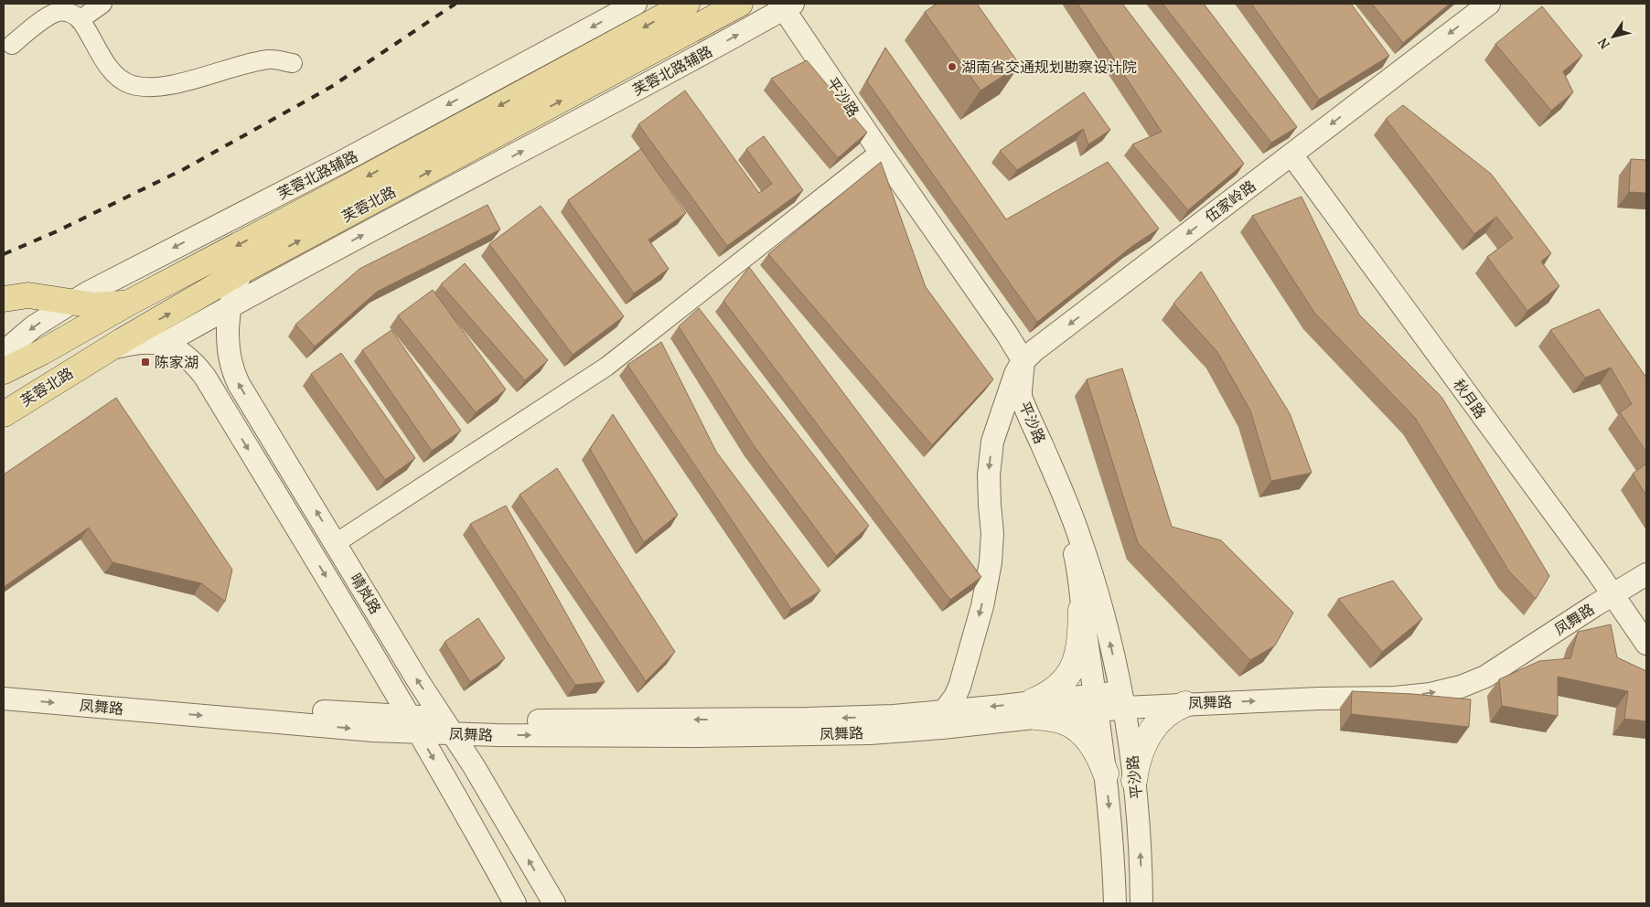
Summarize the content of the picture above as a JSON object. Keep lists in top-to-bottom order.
{
  "streets": {
    "main road": ["芙蓉北路"],
    "street": [
      "芙蓉北路辅路",
      "平沙路",
      "伍家岭路",
      "秋月路",
      "晴岚路",
      "凤舞路"
    ]
  },
  "crossings": [
    ["芙蓉北路辅路", "平沙路"],
    ["芙蓉北路辅路", "晴岚路"],
    ["平沙路", "伍家岭路"],
    ["平沙路", "凤舞路"],
    ["伍家岭路", "秋月路"],
    ["伍家岭路", "凤舞路"],
    ["芙蓉北路", "晴岚路"],
    ["秋月路", "凤舞路"],
    ["晴岚路", "凤舞路"]
  ],
  "one_way": ["伍家岭路"],
  "places": {
    "other": ["湖南省交通规划勘察设计院"],
    "transit": ["陈家湖"]
  },
  "north": "bottom left"
}
